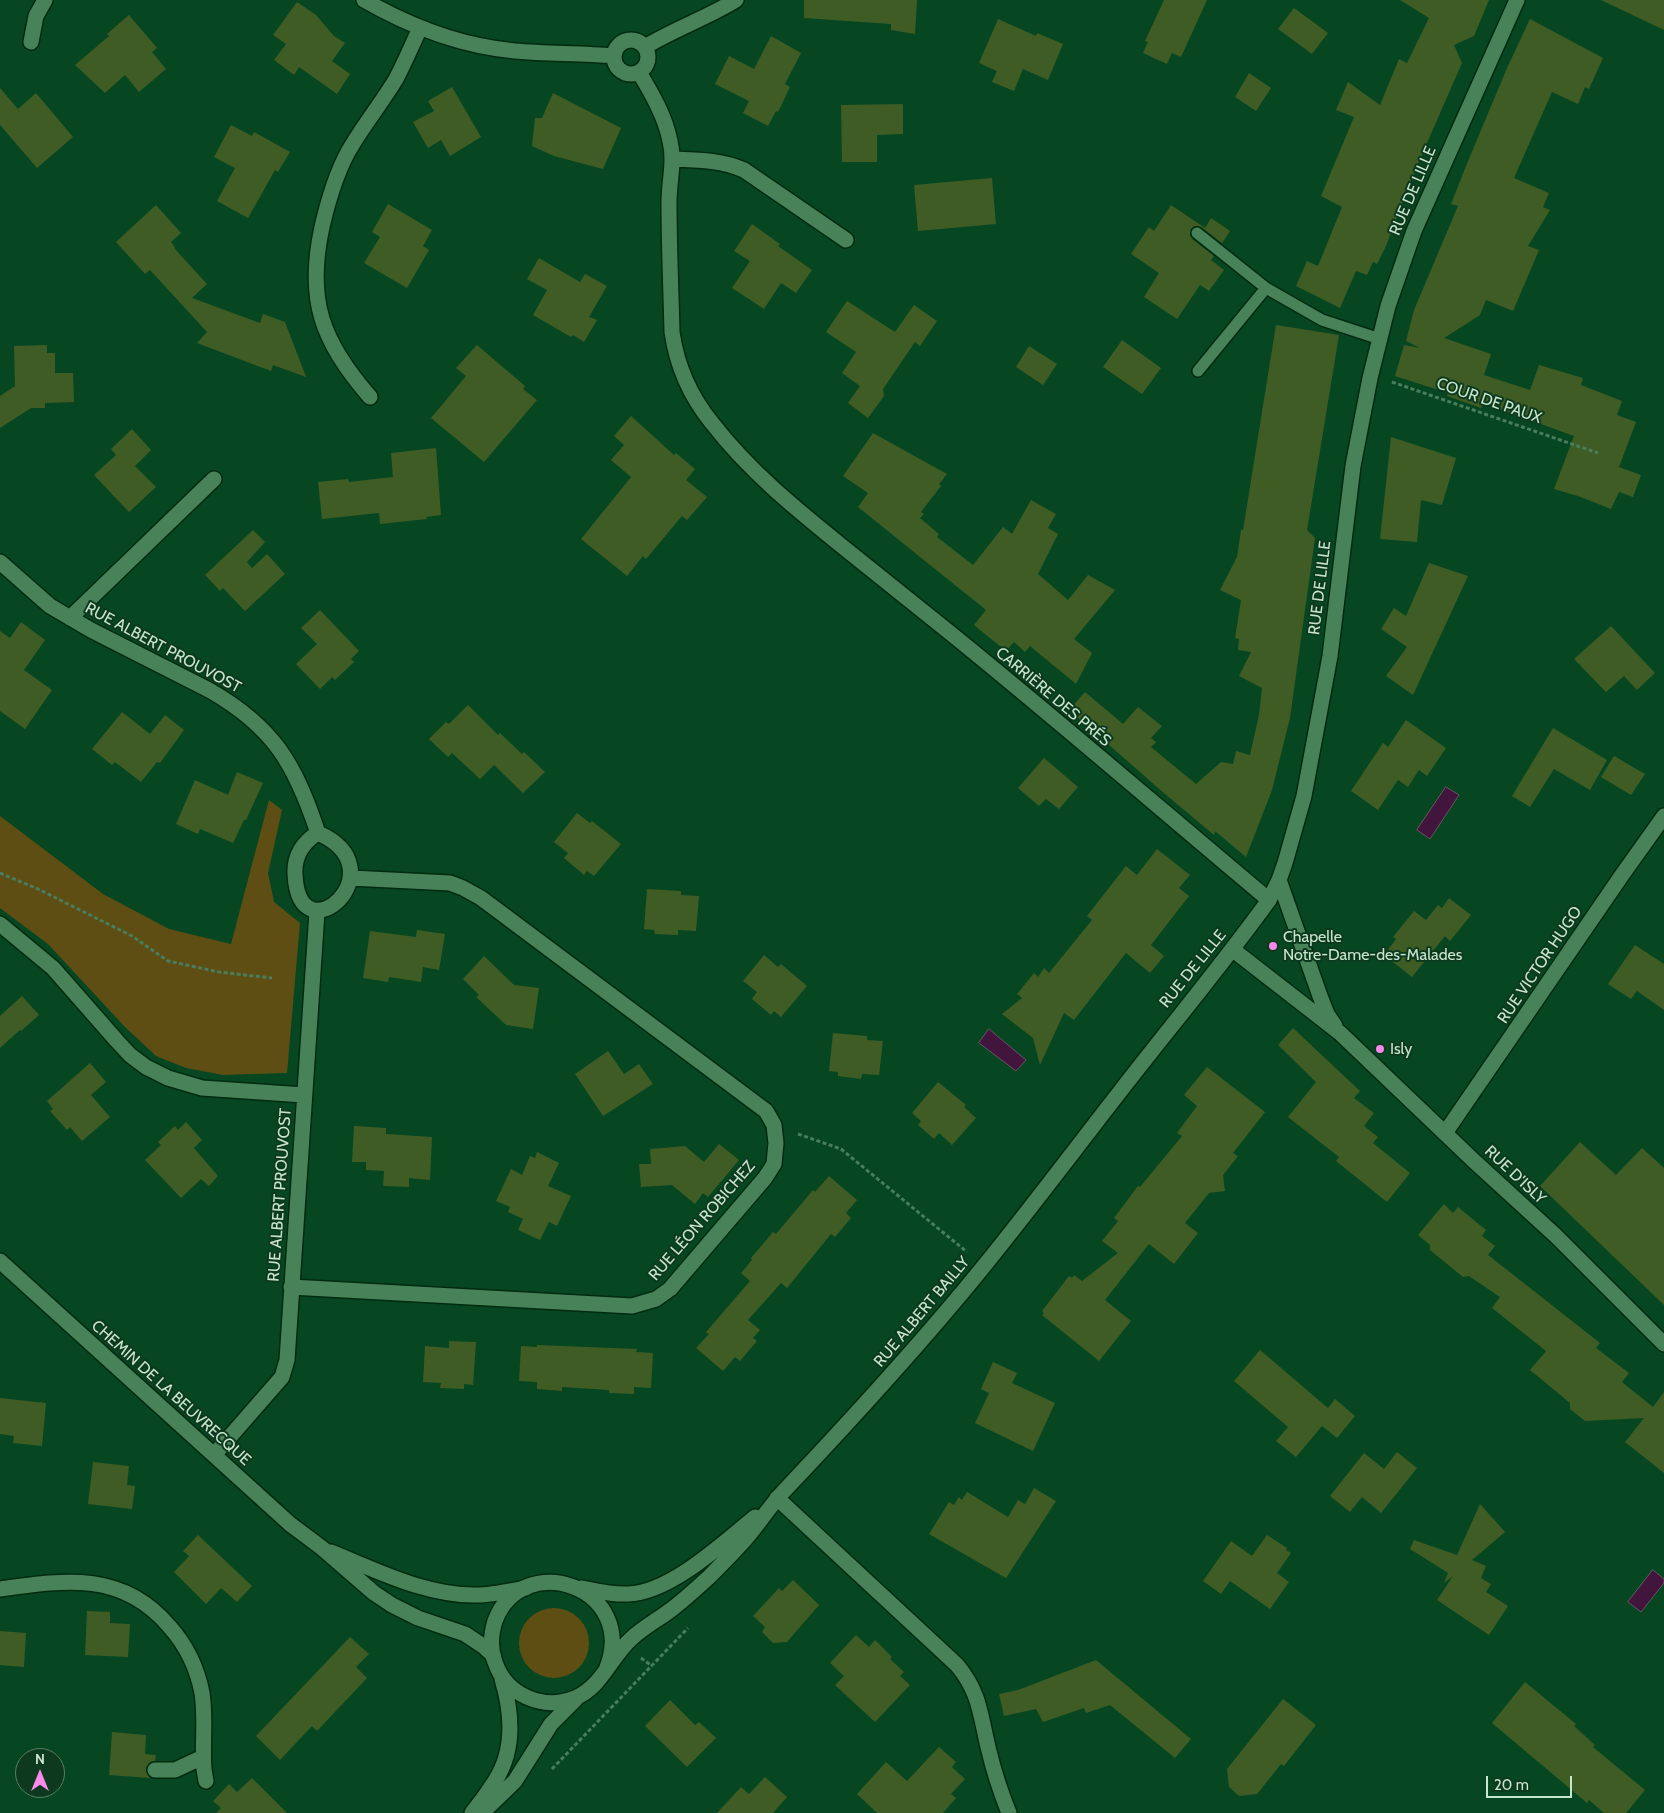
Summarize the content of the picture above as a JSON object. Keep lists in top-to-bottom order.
{
  "streets": {
    "street": [
      "RUE DE LILLE",
      "RUE ALBERT PROUVOST",
      "CARRIÈRE DES PRÉS",
      "RUE VICTOR HUGO",
      "RUE D'ISLY",
      "RUE LÉON ROBICHEZ",
      "RUE ALBERT BAILLY",
      "CHEMIN DE LA BEUVRECQUE"
    ],
    "path": ["COUR DE PAUX"]
  },
  "crossings": [
    ["RUE DE LILLE", "COUR DE PAUX"],
    ["RUE DE LILLE", "CARRIÈRE DES PRÉS"],
    ["RUE DE LILLE", "RUE D'ISLY"],
    ["RUE DE LILLE", "RUE ALBERT BAILLY"],
    ["RUE ALBERT PROUVOST", "RUE LÉON ROBICHEZ"],
    ["RUE ALBERT PROUVOST", "CHEMIN DE LA BEUVRECQUE"],
    ["RUE VICTOR HUGO", "RUE D'ISLY"]
  ],
  "places": ["Chapelle Notre-Dame-des-Malades", "Isly"],
  "scale_bar": "20 m",
  "north": "top"
}
